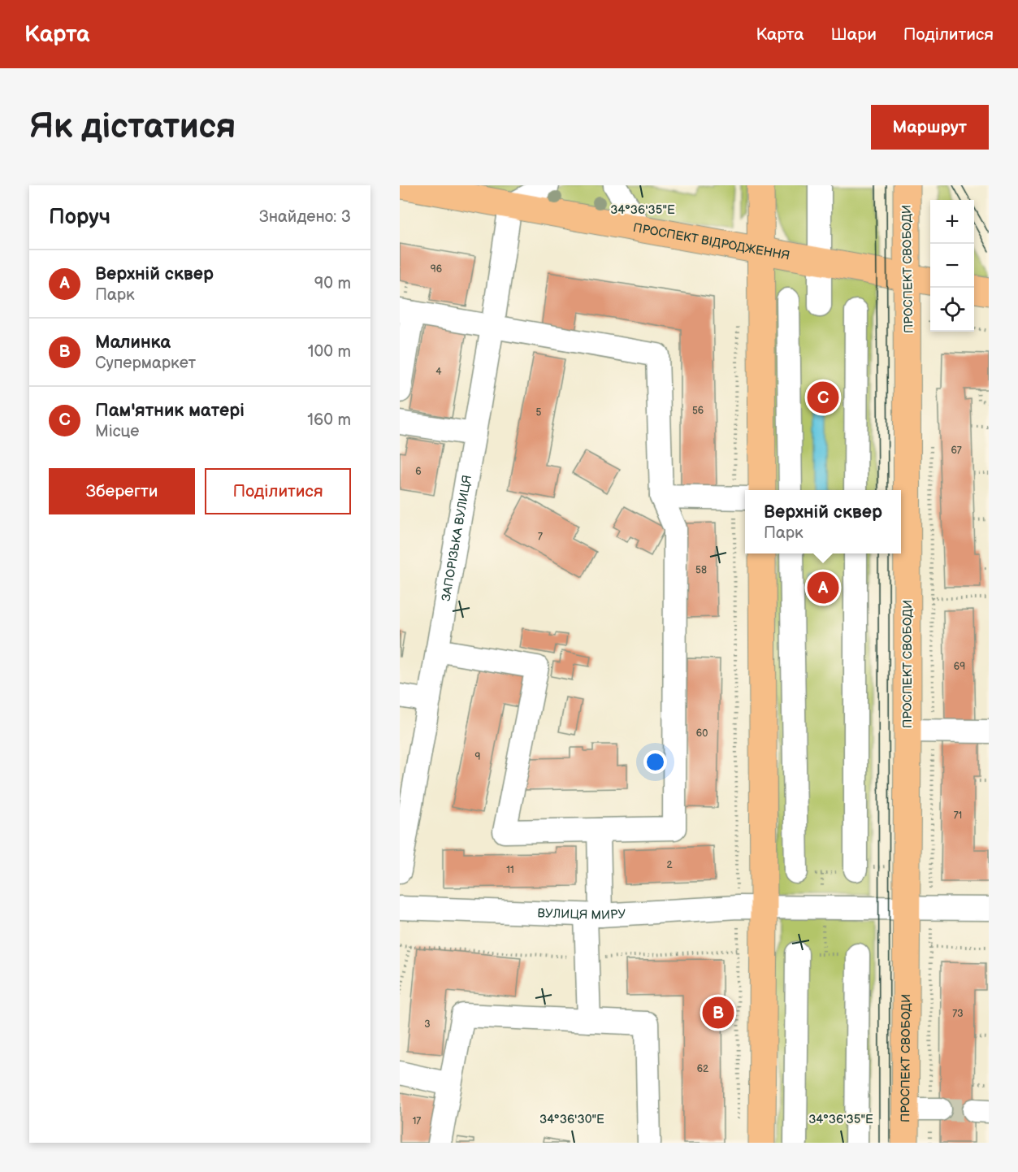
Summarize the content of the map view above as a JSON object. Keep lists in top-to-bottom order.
{
  "streets": {
    "main road": ["ПРОСПЕКТ ВІДРОДЖЕННЯ", "ПРОСПЕКТ СВОБОДИ"],
    "street": ["ЗАПОРІЗЬКА ВУЛИЦЯ", "ВУЛИЦЯ МИРУ"]
  },
  "crossings": [
    ["ПРОСПЕКТ ВІДРОДЖЕННЯ", "ПРОСПЕКТ СВОБОДИ"],
    ["ПРОСПЕКТ ВІДРОДЖЕННЯ", "ЗАПОРІЗЬКА ВУЛИЦЯ"],
    ["ПРОСПЕКТ СВОБОДИ", "ВУЛИЦЯ МИРУ"]
  ],
  "house_numbers": [
    "96",
    "4",
    "56",
    "5",
    "67",
    "6",
    "7",
    "58",
    "69",
    "60",
    "9",
    "71",
    "2",
    "11",
    "73",
    "3",
    "62",
    "17"
  ],
  "page": {
    "header": "Карта",
    "nav": ["Карта", "Шари", "Поділитися"],
    "buttons": [
      "Маршрут",
      ["Зберегти", "Поділитися"]
    ],
    "title": "Як дістатися",
    "heading": ["Поруч", "Знайдено: 3"],
    "map_buttons": ["+", "−"],
    "list": [
      {
        "mark": "A",
        "name": "Верхній сквер",
        "note": "Парк",
        "value": "90 m"
      },
      {
        "mark": "B",
        "name": "Малинка",
        "note": "Супермаркет",
        "value": "100 m"
      },
      {
        "mark": "C",
        "name": "Пам'ятник матері",
        "note": "Місце",
        "value": "160 m"
      }
    ],
    "pins": ["C", "A", "B"],
    "popup": ["Верхній сквер", "Парк"]
  },
  "coordinates": ["34°36'35\"E", "34°36'30\"E"]
}
